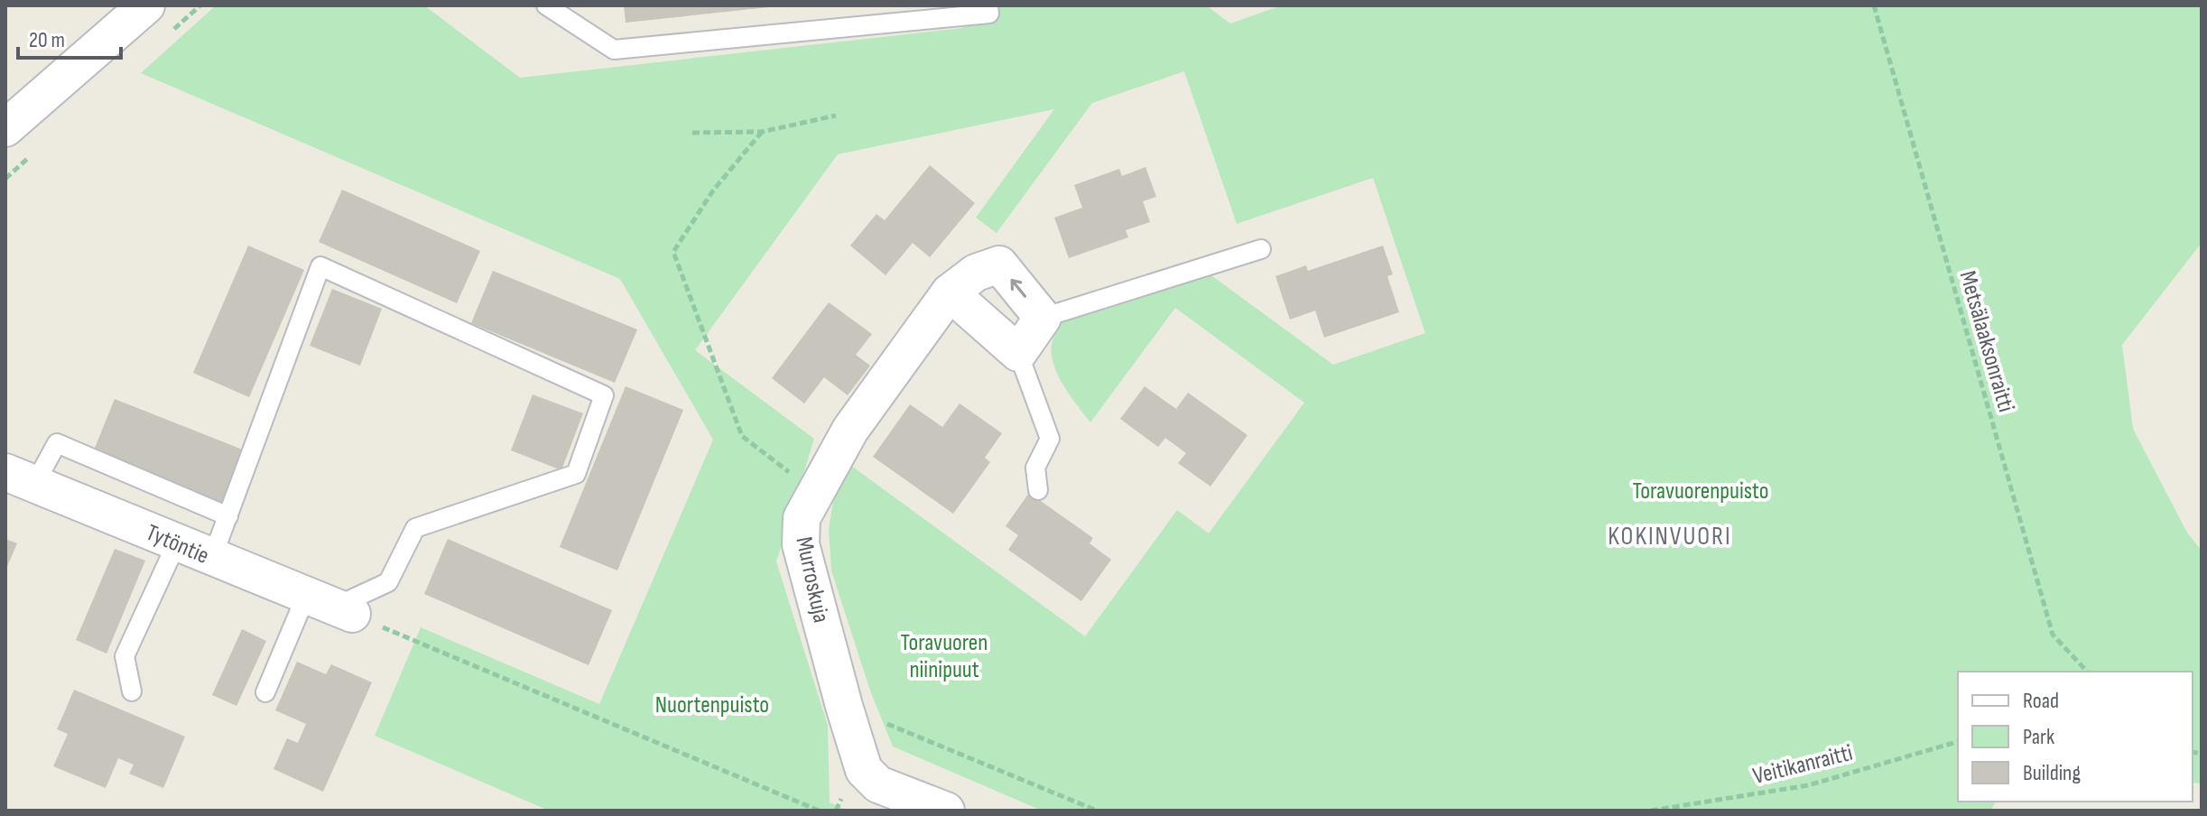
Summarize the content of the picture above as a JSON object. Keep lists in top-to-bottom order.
{
  "streets": {
    "street": ["Tytöntie", "Murroskuja"],
    "path": ["Metsälaaksonraitti", "Veitikanraitti"]
  },
  "districts": ["KOKINVUORI"],
  "parks": ["Toravuorenpuisto", "Toravuoren niinipuut", "Nuortenpuisto"],
  "legend": ["Road", "Park", "Building"],
  "scale_bar": "20 m"
}
